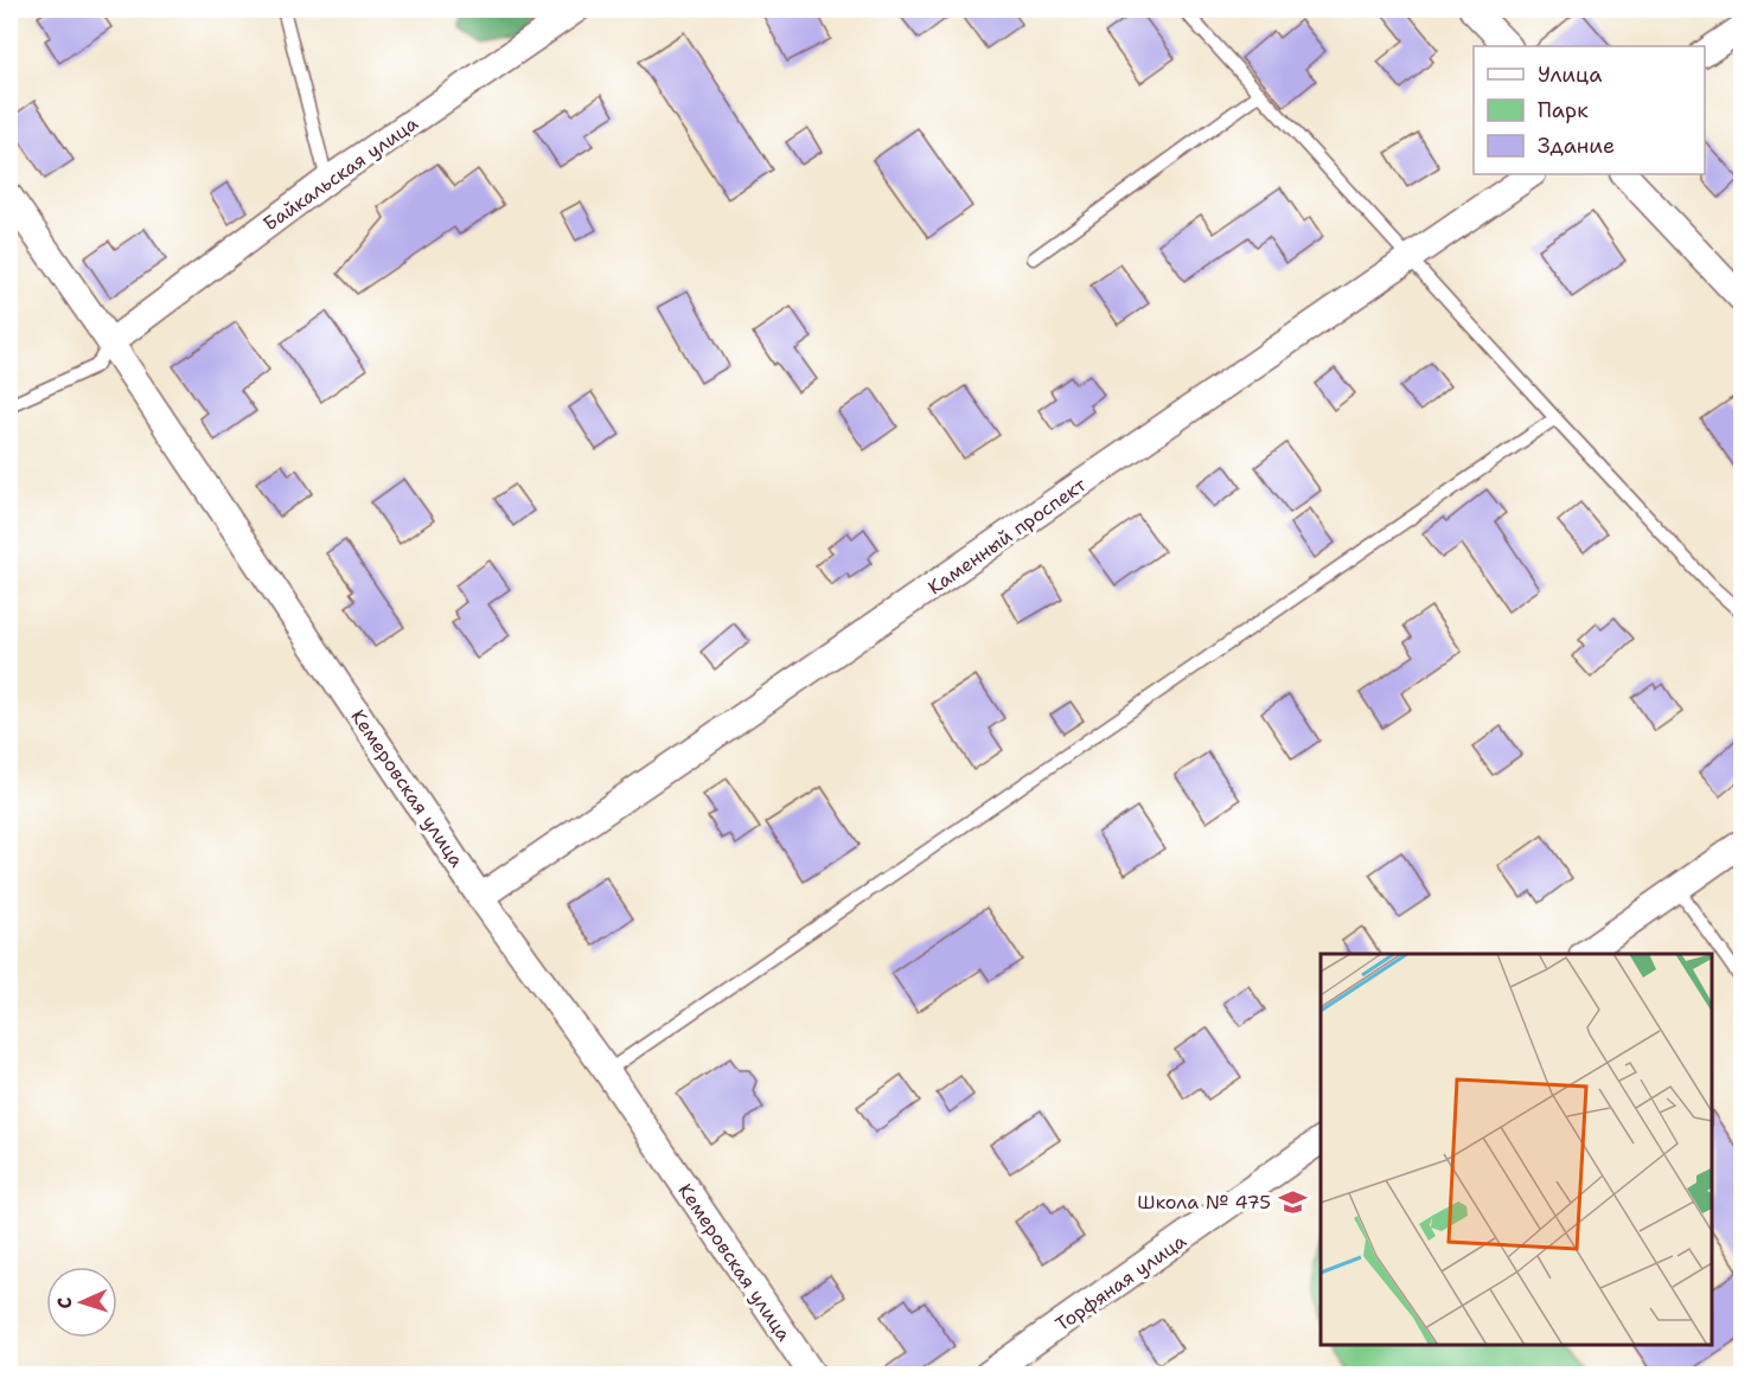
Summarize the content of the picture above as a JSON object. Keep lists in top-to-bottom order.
{
  "streets": {
    "street": [
      "Байкальская улица",
      "Каменный проспект",
      "Кемеровская улица",
      "Торфяная улица"
    ]
  },
  "crossings": [
    ["Байкальская улица", "Кемеровская улица"],
    ["Каменный проспект", "Кемеровская улица"]
  ],
  "places": {
    "school or university": ["Школа № 475"]
  },
  "legend": ["Улица", "Парк", "Здание"],
  "north": "left"
}
